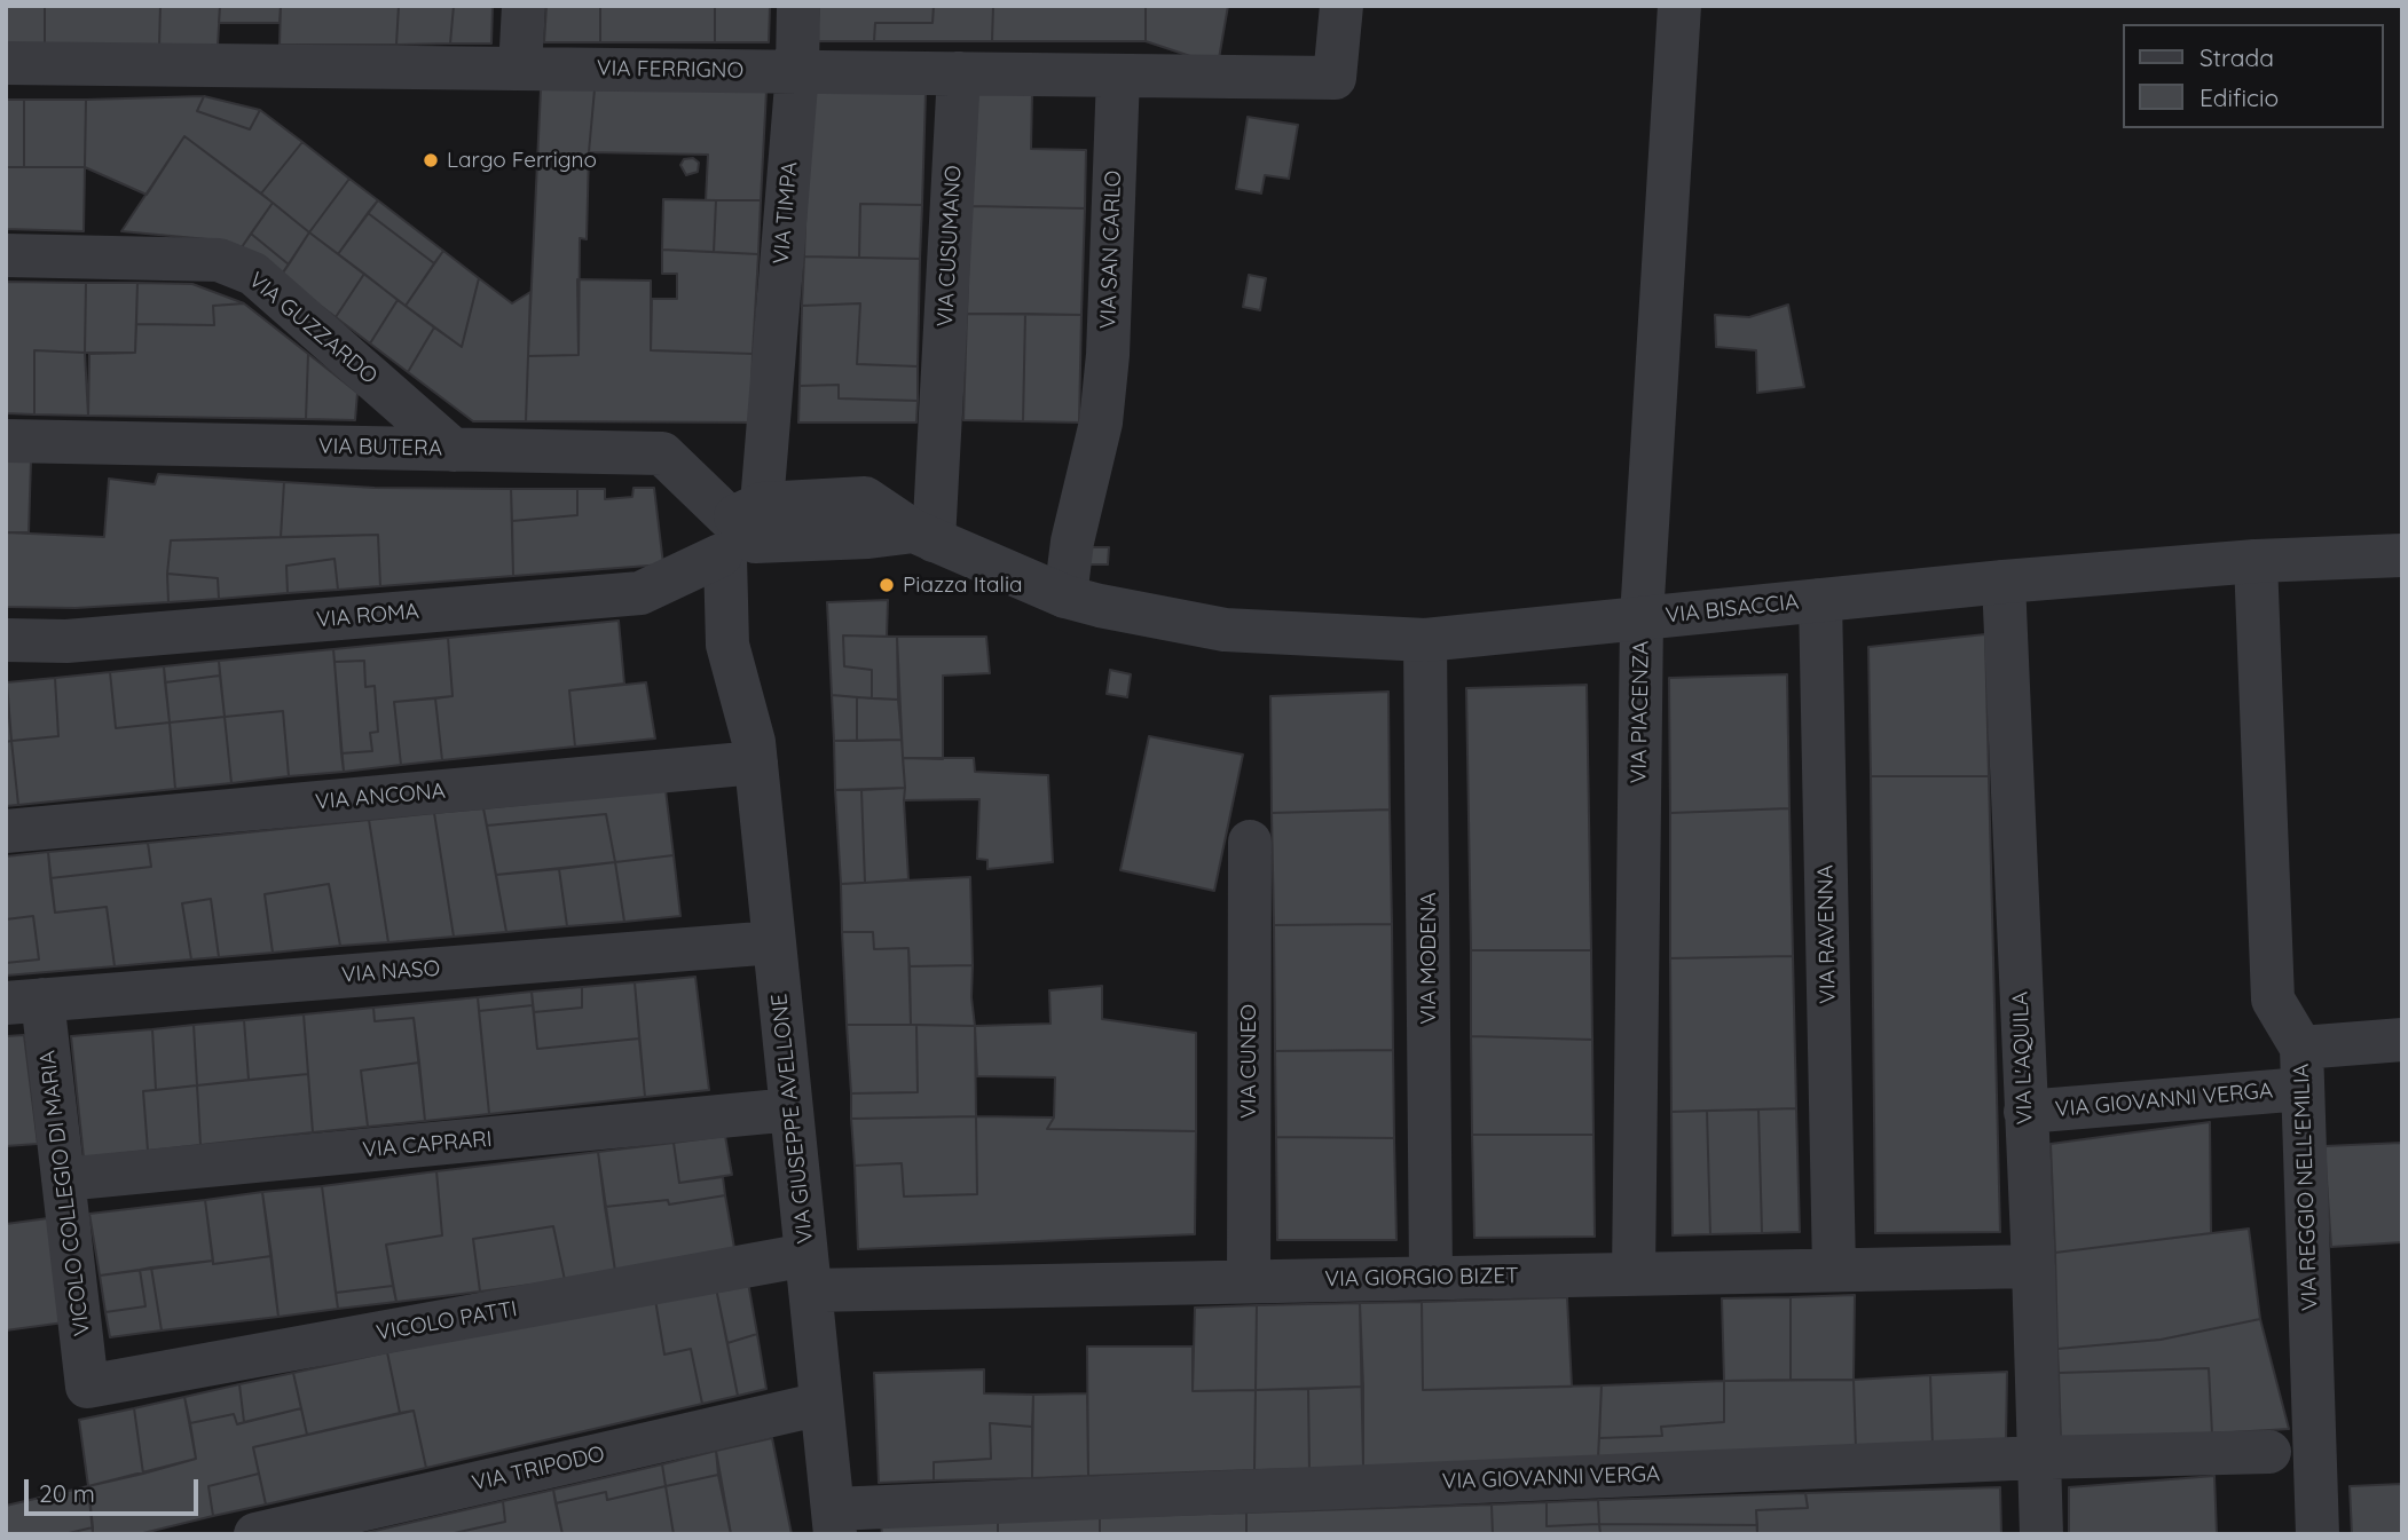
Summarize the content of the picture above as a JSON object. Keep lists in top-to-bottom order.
{
  "streets": {
    "street": [
      "VIA FERRIGNO",
      "VIA TIMPA",
      "VIA CUSUMANO",
      "VIA SAN CARLO",
      "VIA GUZZARDO",
      "VIA BUTERA",
      "VIA BISACCIA",
      "VIA ROMA",
      "VIA PIACENZA",
      "VIA ANCONA",
      "VIA RAVENNA",
      "VIA MODENA",
      "VIA NASO",
      "VIA L'AQUILA",
      "VIA CUNEO",
      "VIA GIOVANNI VERGA",
      "VIA GIUSEPPE AVELLONE",
      "VIA CAPRARI",
      "VIA REGGIO NELL'EMILIA",
      "VICOLO COLLEGIO DI MARIA",
      "VIA GIORGIO BIZET",
      "VICOLO PATTI",
      "VIA TRIPODO"
    ]
  },
  "crossings": [
    ["VIA FERRIGNO", "VIA TIMPA"],
    ["VIA FERRIGNO", "VIA CUSUMANO"],
    ["VIA FERRIGNO", "VIA SAN CARLO"],
    ["VIA TIMPA", "VIA BUTERA"],
    ["VIA TIMPA", "VIA ROMA"],
    ["VIA TIMPA", "VIA GIUSEPPE AVELLONE"],
    ["VIA CUSUMANO", "VIA BISACCIA"],
    ["VIA SAN CARLO", "VIA BISACCIA"],
    ["VIA GUZZARDO", "VIA BUTERA"],
    ["VIA BUTERA", "VIA ROMA"],
    ["VIA BUTERA", "VIA GIUSEPPE AVELLONE"],
    ["VIA BISACCIA", "VIA PIACENZA"],
    ["VIA BISACCIA", "VIA RAVENNA"],
    ["VIA BISACCIA", "VIA MODENA"],
    ["VIA BISACCIA", "VIA L'AQUILA"],
    ["VIA BISACCIA", "VIA REGGIO NELL'EMILIA"],
    ["VIA ROMA", "VIA GIUSEPPE AVELLONE"],
    ["VIA PIACENZA", "VIA GIORGIO BIZET"],
    ["VIA ANCONA", "VIA GIUSEPPE AVELLONE"],
    ["VIA RAVENNA", "VIA GIORGIO BIZET"],
    ["VIA MODENA", "VIA GIORGIO BIZET"],
    ["VIA NASO", "VIA GIUSEPPE AVELLONE"],
    ["VIA NASO", "VICOLO COLLEGIO DI MARIA"],
    ["VIA L'AQUILA", "VIA GIOVANNI VERGA"],
    ["VIA L'AQUILA", "VIA GIORGIO BIZET"],
    ["VIA CUNEO", "VIA GIORGIO BIZET"],
    ["VIA GIOVANNI VERGA", "VIA GIUSEPPE AVELLONE"],
    ["VIA GIOVANNI VERGA", "VIA REGGIO NELL'EMILIA"],
    ["VIA GIUSEPPE AVELLONE", "VIA CAPRARI"],
    ["VIA GIUSEPPE AVELLONE", "VIA GIORGIO BIZET"],
    ["VIA GIUSEPPE AVELLONE", "VICOLO PATTI"],
    ["VIA GIUSEPPE AVELLONE", "VIA TRIPODO"],
    ["VIA CAPRARI", "VICOLO COLLEGIO DI MARIA"],
    ["VICOLO COLLEGIO DI MARIA", "VICOLO PATTI"],
    ["VIA GIORGIO BIZET", "VICOLO PATTI"]
  ],
  "places": ["Largo Ferrigno", "Piazza Italia"],
  "legend": ["Strada", "Edificio"],
  "scale_bar": "20 m"
}
